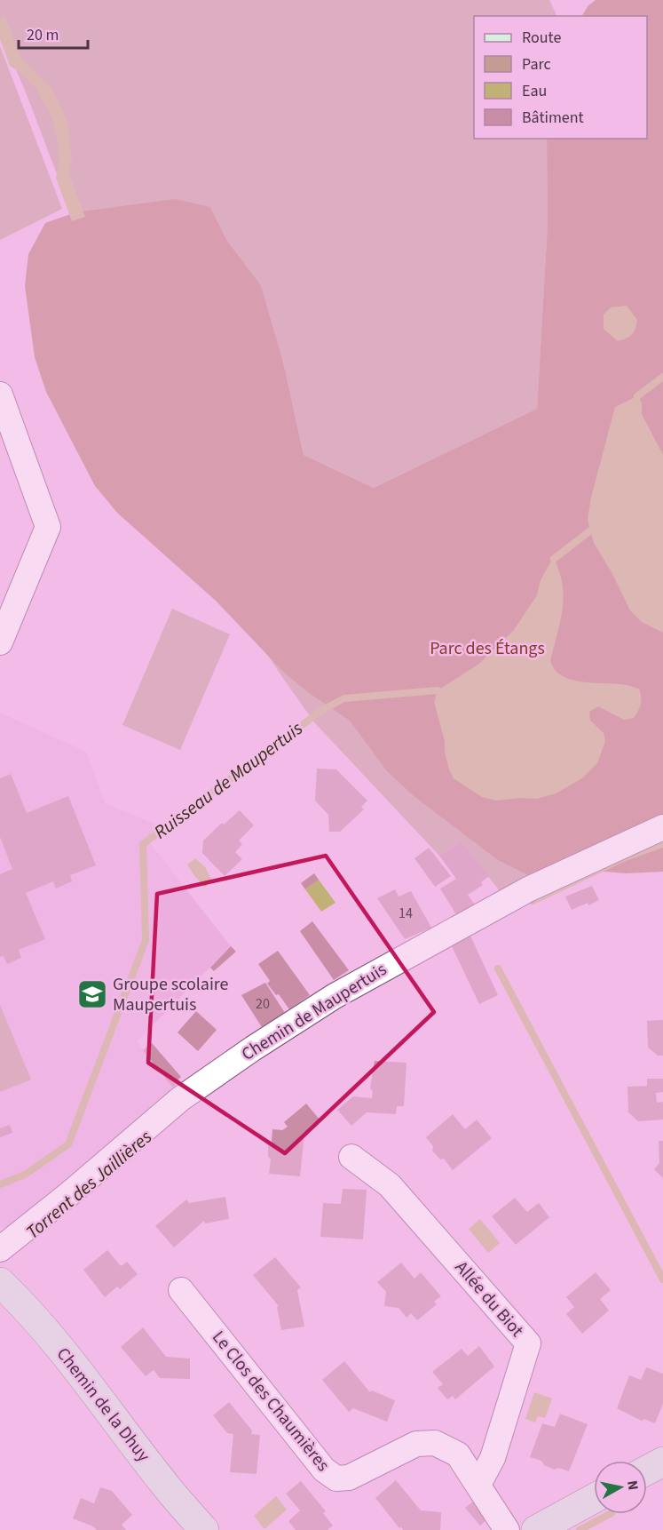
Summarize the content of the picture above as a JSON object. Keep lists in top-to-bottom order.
{
  "streets": {
    "street": [
      "Chemin de Maupertuis",
      "Allée du Biot",
      "Le Clos des Chaumières",
      "Chemin de la Dhuy"
    ]
  },
  "crossings": [
    ["Allée du Biot", "Le Clos des Chaumières"]
  ],
  "water": ["Ruisseau de Maupertuis", "Torrent des Jaillières"],
  "parks": ["Parc des Étangs"],
  "places": {
    "school or university": ["Groupe scolaire Maupertuis"]
  },
  "house_numbers": ["14", "20"],
  "legend": [
    "Route",
    "Parc",
    "Eau",
    "Bâtiment"
  ],
  "scale_bar": "20 m",
  "north": "right"
}
